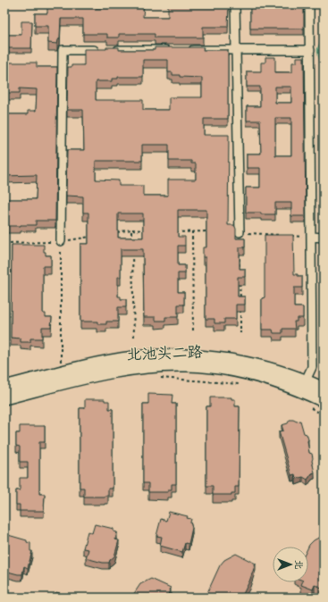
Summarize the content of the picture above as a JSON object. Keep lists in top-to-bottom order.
{
  "streets": {
    "main road": ["北池头二路"]
  },
  "north": "right"
}
